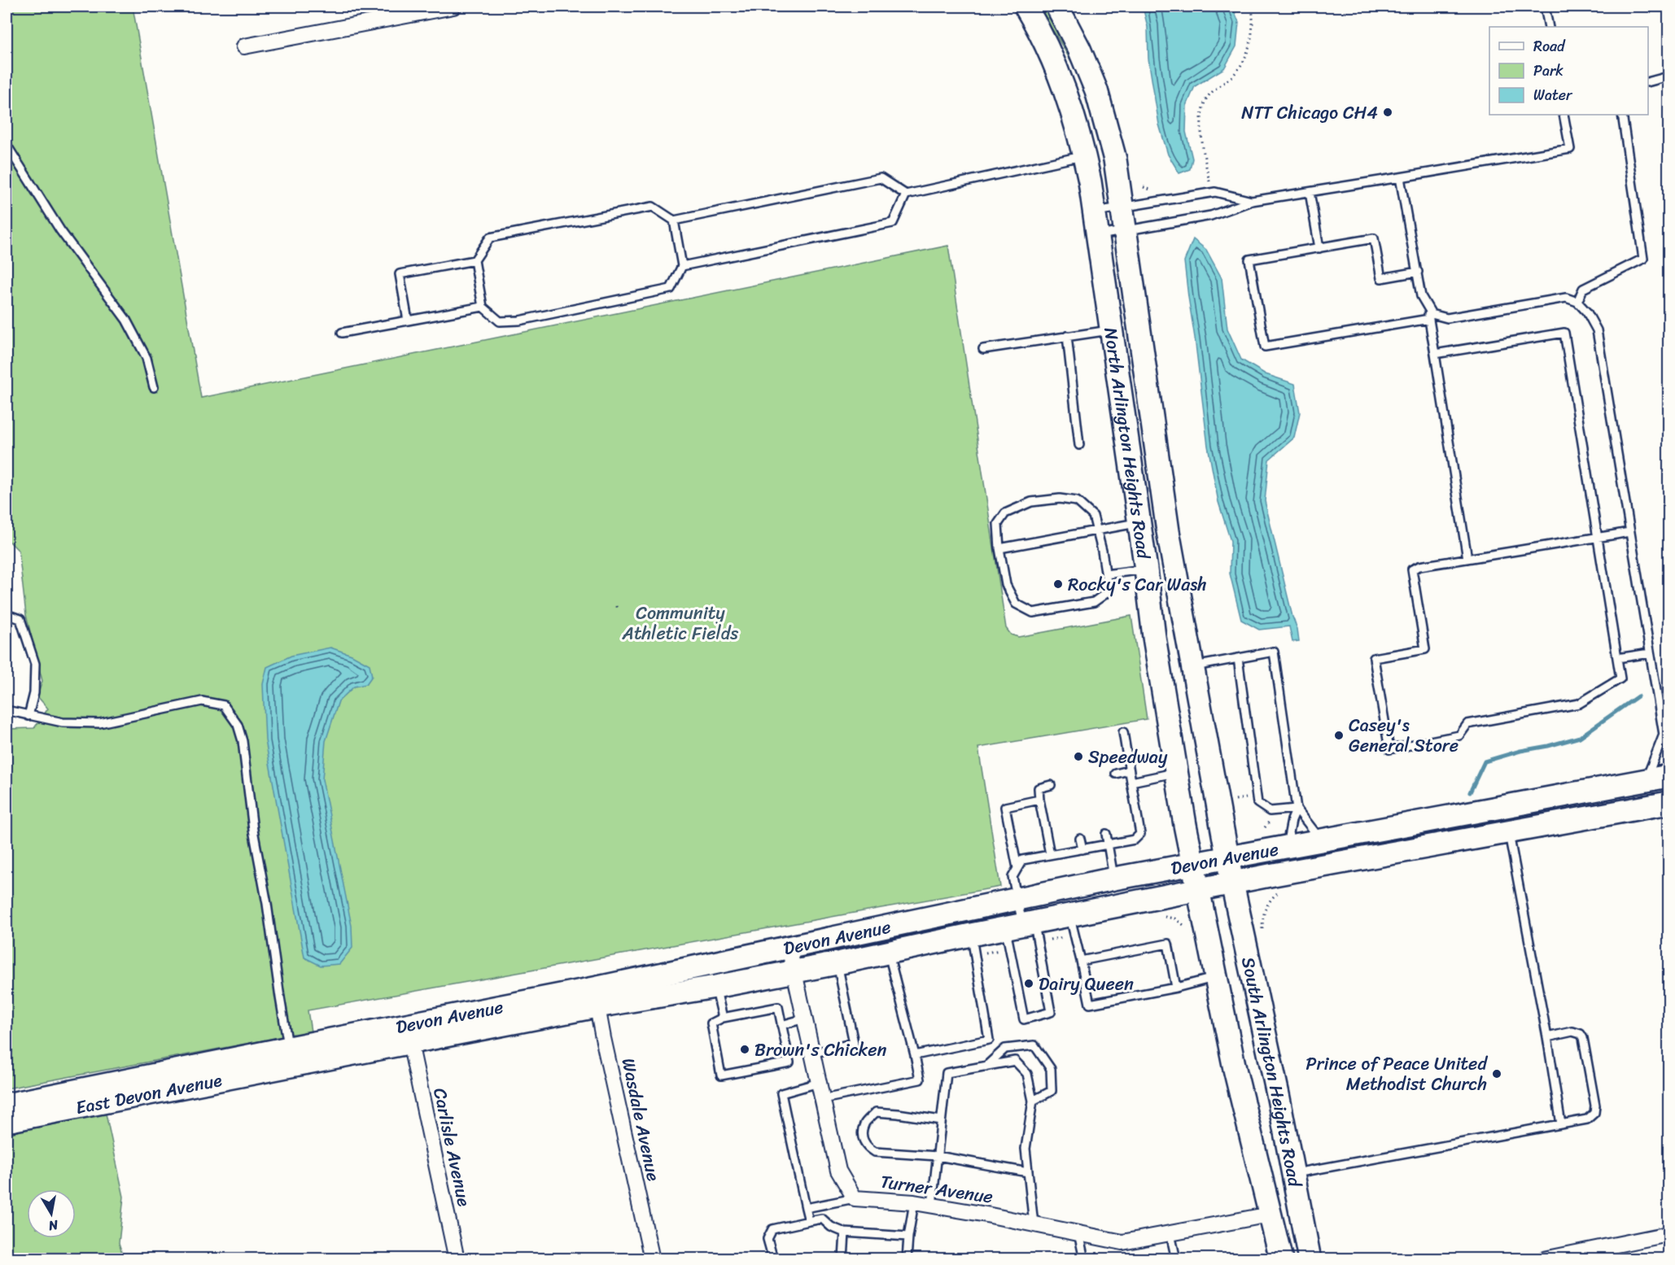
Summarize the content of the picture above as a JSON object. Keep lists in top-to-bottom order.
{
  "streets": {
    "main road": [
      "North Arlington Heights Road",
      "Devon Avenue",
      "South Arlington Heights Road",
      "East Devon Avenue"
    ],
    "street": ["Wasdale Avenue", "Carlisle Avenue", "Turner Avenue"]
  },
  "crossings": [
    ["North Arlington Heights Road", "Devon Avenue"],
    ["North Arlington Heights Road", "South Arlington Heights Road"],
    ["Devon Avenue", "South Arlington Heights Road"],
    ["Devon Avenue", "East Devon Avenue"],
    ["Devon Avenue", "Wasdale Avenue"],
    ["Devon Avenue", "Carlisle Avenue"],
    ["Devon Avenue", "Turner Avenue"],
    ["South Arlington Heights Road", "Turner Avenue"]
  ],
  "parks": ["Community Athletic Fields"],
  "places": [
    "NTT Chicago CH4",
    "Rocky's Car Wash",
    "Casey's General Store",
    "Speedway",
    "Dairy Queen",
    "Brown's Chicken",
    "Prince of Peace United Methodist Church"
  ],
  "legend": ["Road", "Park", "Water"],
  "north": "bottom"
}
